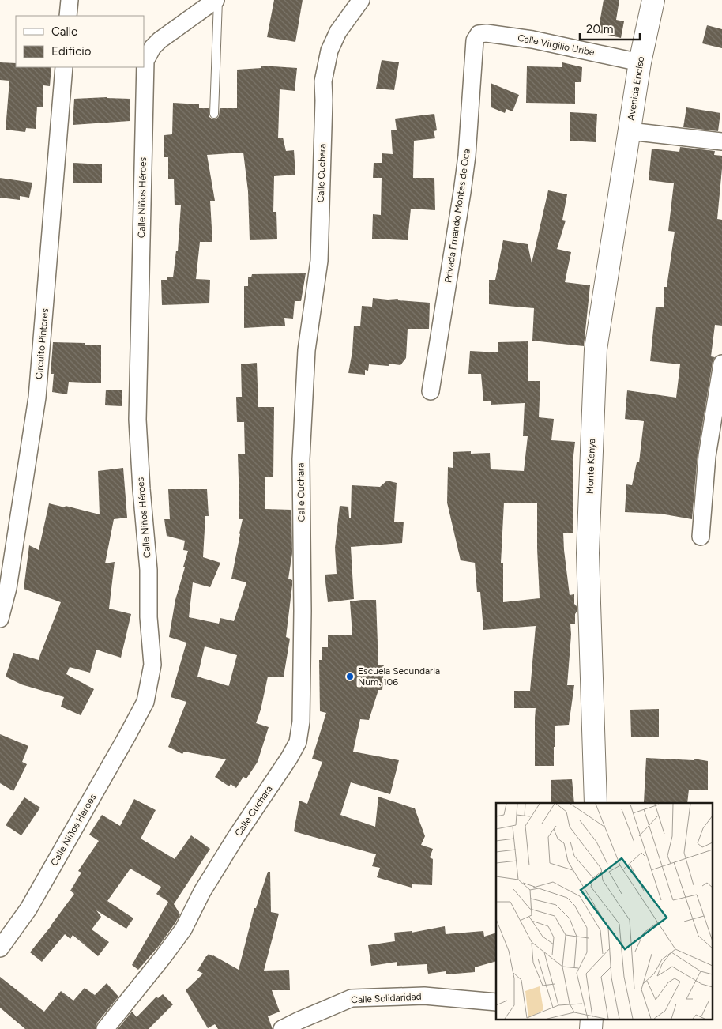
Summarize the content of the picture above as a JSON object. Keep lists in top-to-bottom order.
{
  "streets": {
    "main road": ["Avenida Enciso", "Monte Kenya"],
    "street": [
      "Calle Virgilio Uribe",
      "Calle Cuchara",
      "Calle Niños Héroes",
      "Privada Frnando Montes de Oca",
      "Circuito Pintores",
      "Calle Solidaridad"
    ]
  },
  "crossings": [
    ["Calle Virgilio Uribe", "Avenida Enciso"],
    ["Calle Virgilio Uribe", "Privada Frnando Montes de Oca"],
    ["Avenida Enciso", "Monte Kenya"]
  ],
  "places": ["Escuela Secundaria Num. 106"],
  "legend": ["Calle", "Edificio"],
  "scale_bar": "20 m"
}
